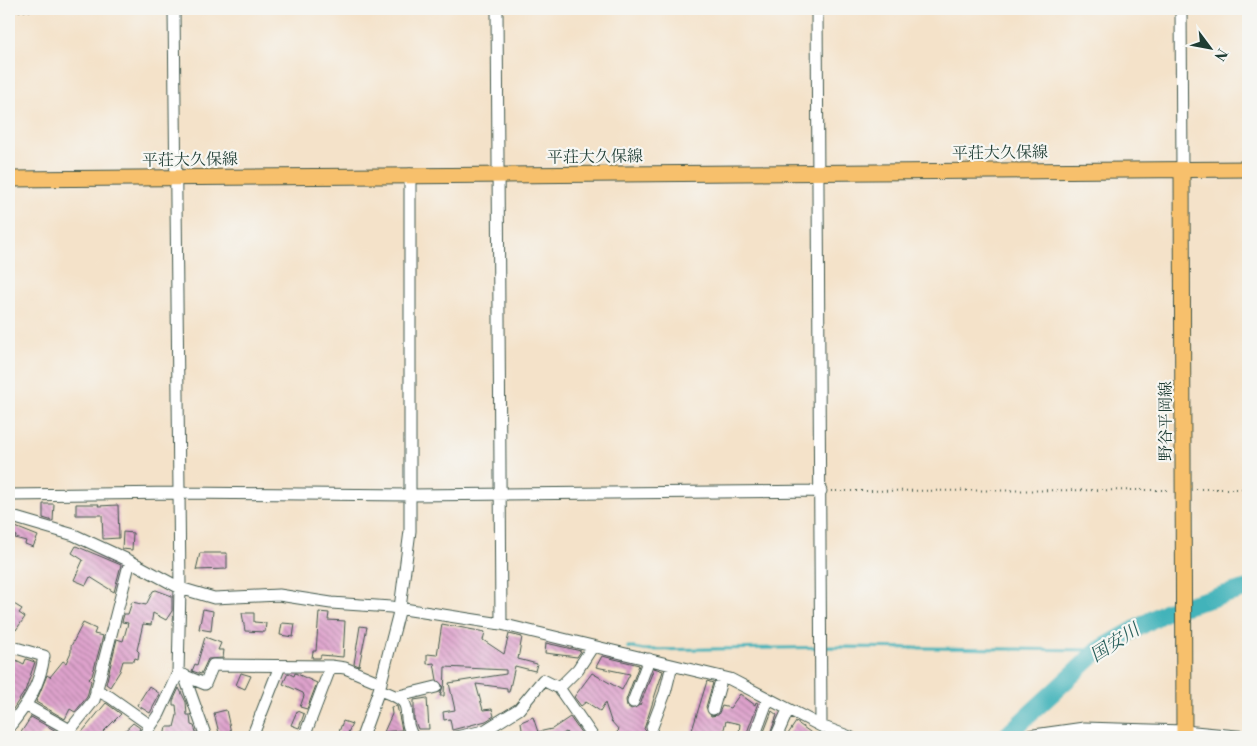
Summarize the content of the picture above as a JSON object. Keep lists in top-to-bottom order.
{
  "streets": {
    "main road": ["平荘大久保線", "野谷平岡線"]
  },
  "crossings": [
    ["平荘大久保線", "野谷平岡線"]
  ],
  "water": ["国安川"],
  "north": "bottom right"
}
